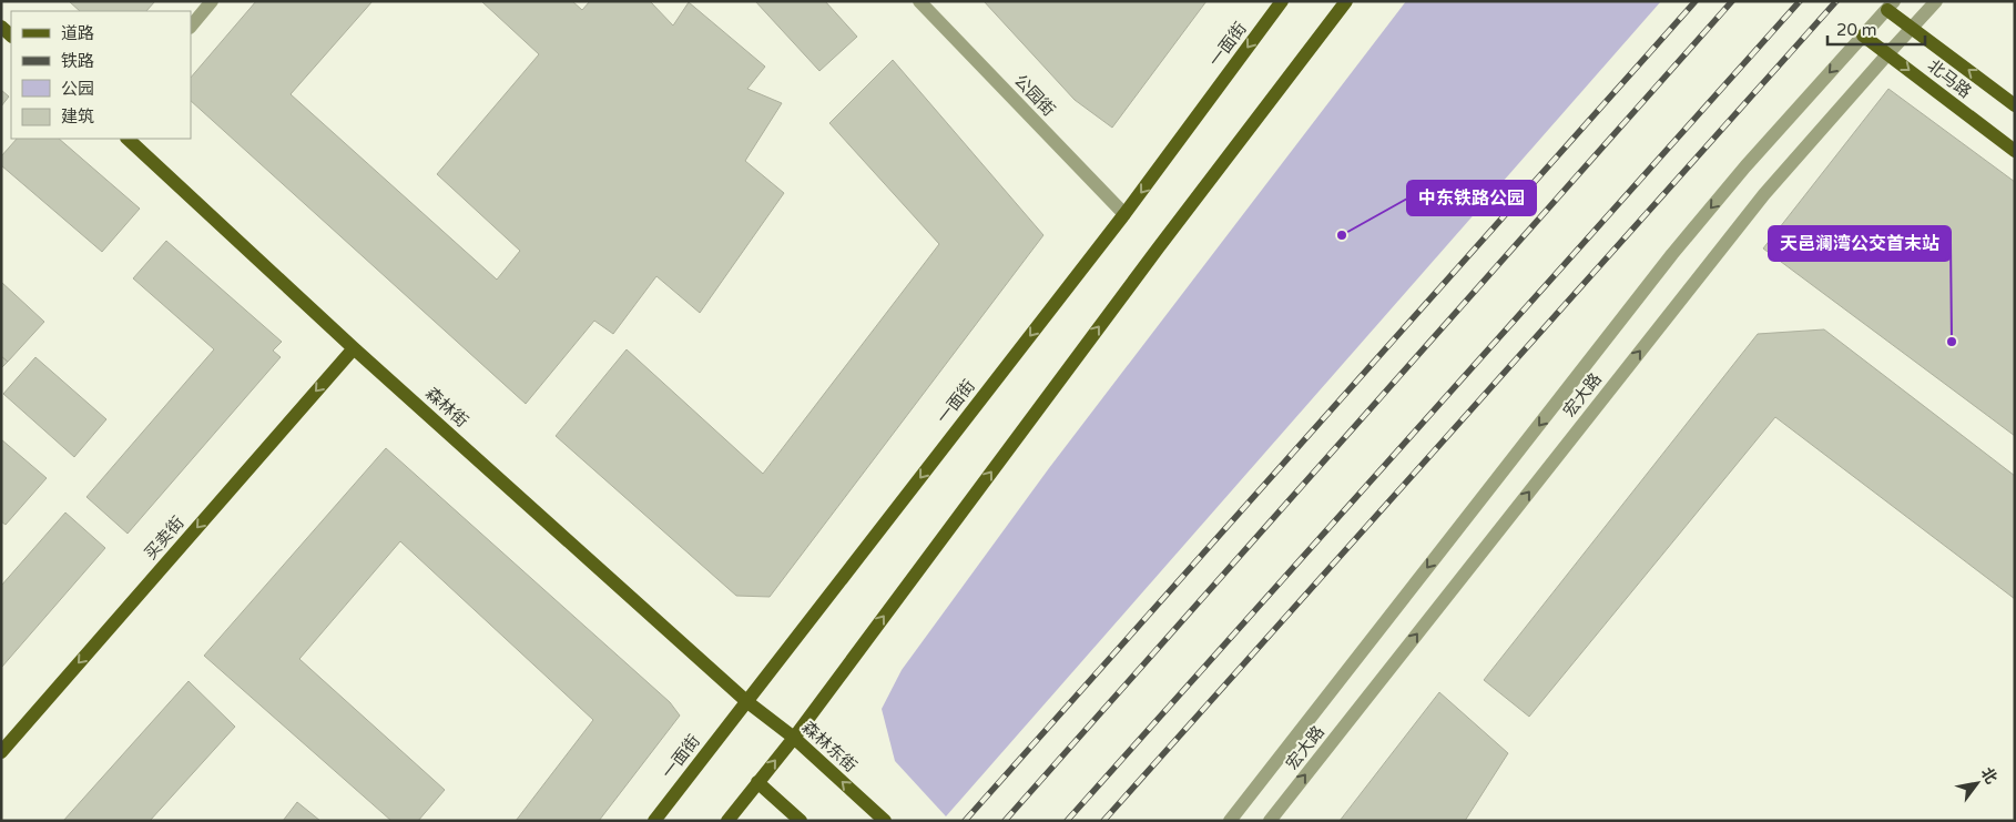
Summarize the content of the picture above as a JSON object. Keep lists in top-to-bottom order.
{
  "streets": {
    "main road": [
      "一面街",
      "北马路",
      "森林街",
      "买卖街",
      "森林东街"
    ],
    "street": ["公园街", "宏大路"]
  },
  "crossings": [
    ["一面街", "公园街"],
    ["一面街", "森林街"],
    ["一面街", "森林东街"],
    ["北马路", "宏大路"],
    ["森林街", "买卖街"],
    ["森林街", "森林东街"]
  ],
  "one_way": ["买卖街"],
  "places": ["中东铁路公园", "天邑澜湾公交首末站"],
  "legend": [
    "道路",
    "铁路",
    "公园",
    "建筑"
  ],
  "scale_bar": "20 m",
  "north": "top right"
}
